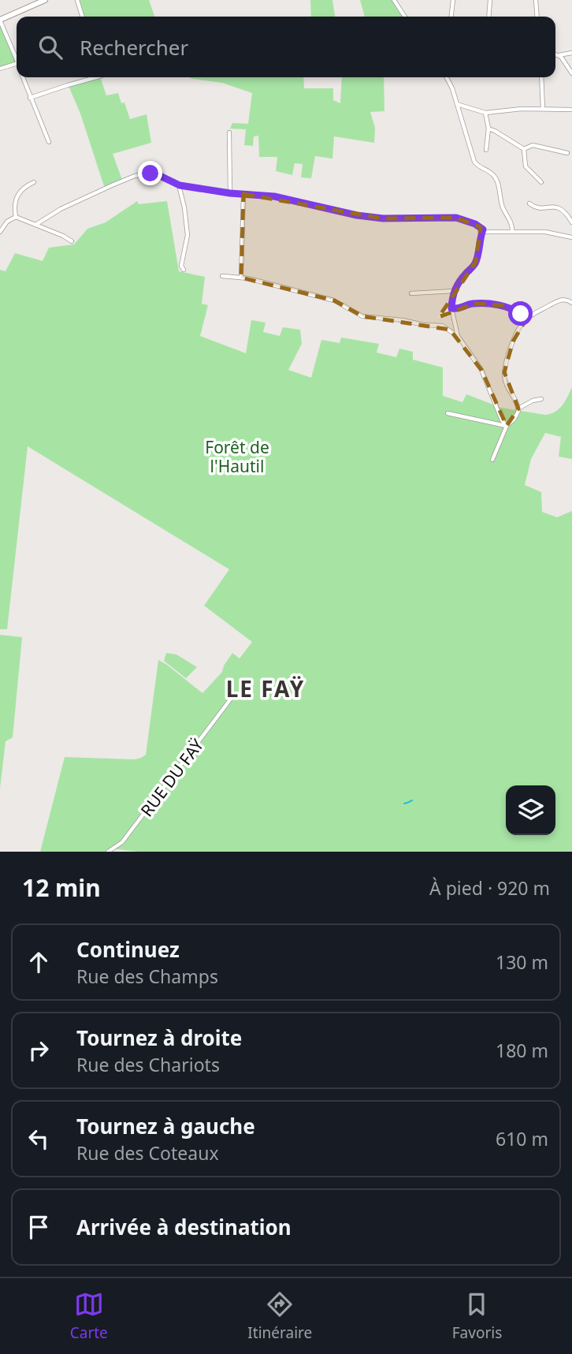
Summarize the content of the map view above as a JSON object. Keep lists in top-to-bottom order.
{
  "streets": {
    "street": ["RUE DU FAŸ"]
  },
  "districts": ["LE FAŸ"],
  "parks": ["Forêt de l'Hautil"],
  "page": {
    "search": "Rechercher",
    "heading": ["12 min", "À pied · 920 m"],
    "list": [
      ["Continuez", "Rue des Champs", "130 m"],
      ["Tournez à droite", "Rue des Chariots", "180 m"],
      ["Tournez à gauche", "Rue des Coteaux", "610 m"],
      "Arrivée à destination"
    ],
    "nav": ["Carte", "Itinéraire", "Favoris"]
  }
}
